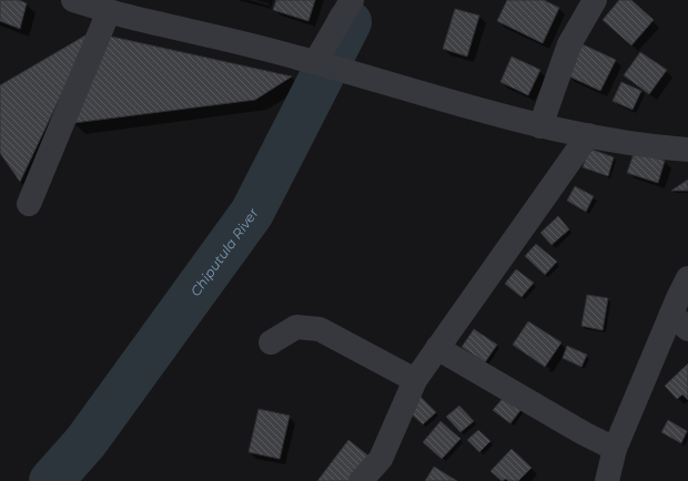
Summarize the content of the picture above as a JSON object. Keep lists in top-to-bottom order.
{
  "water": ["Chiputula River"]
}
